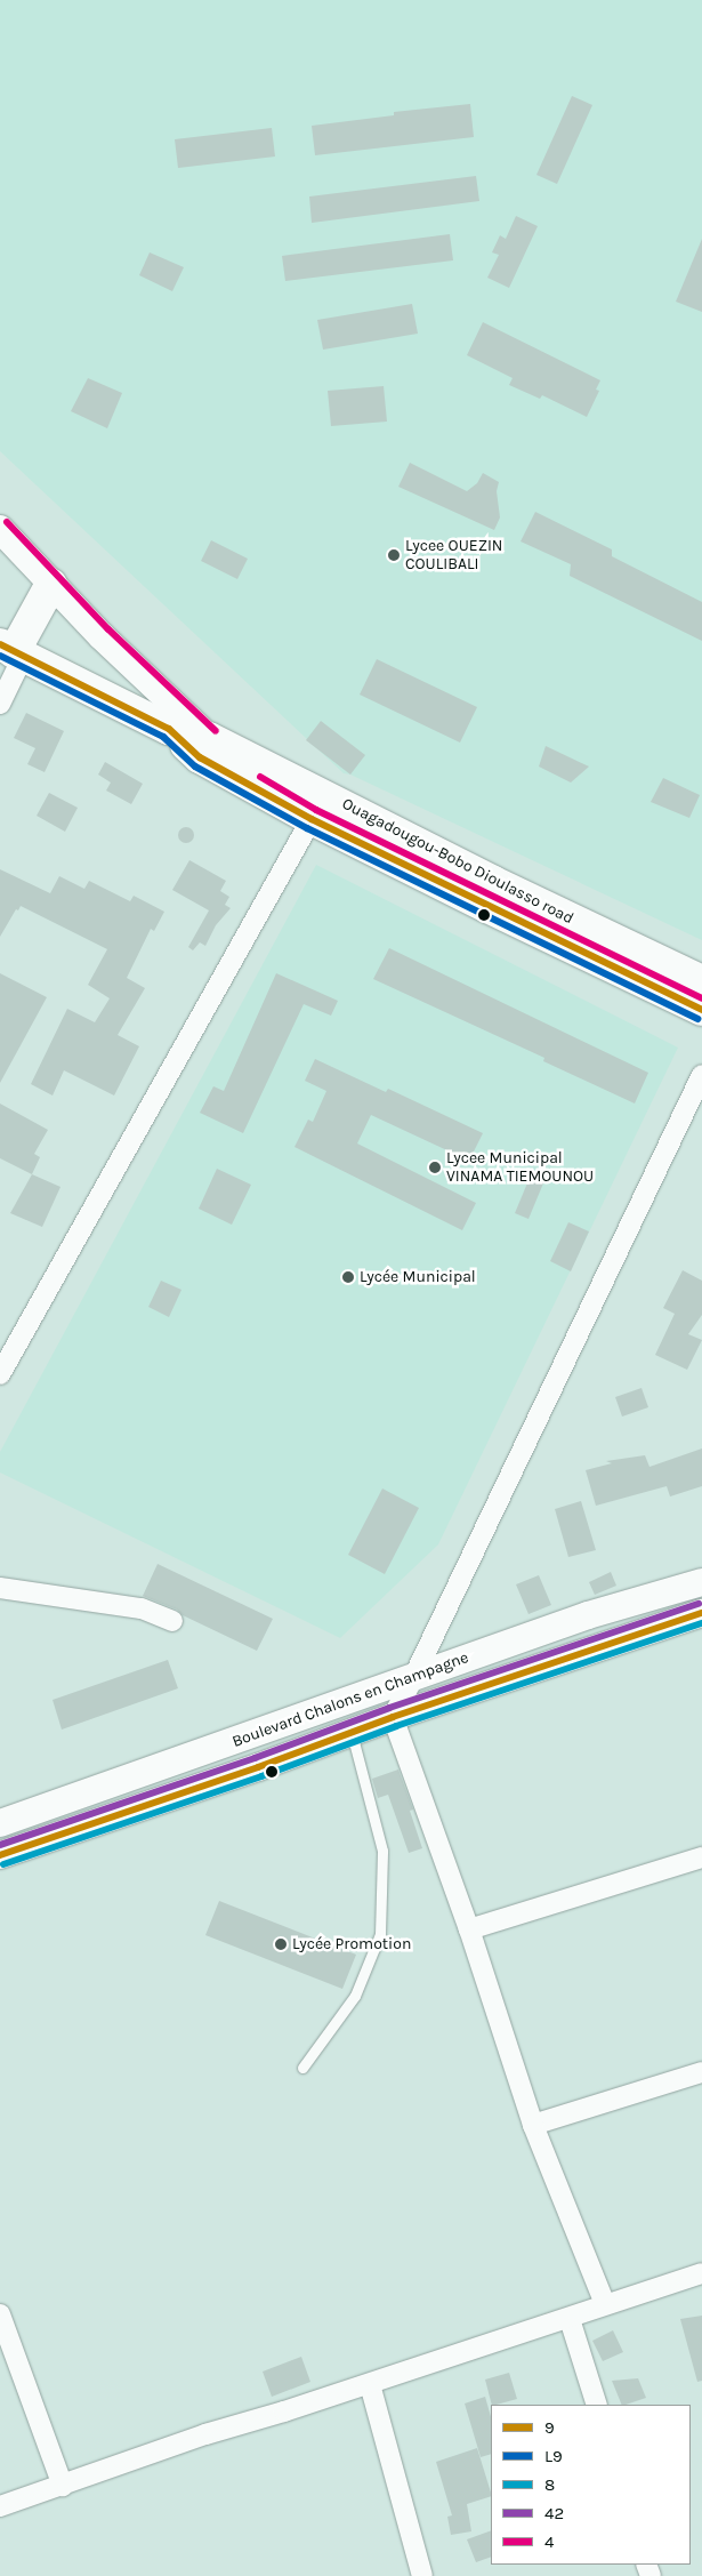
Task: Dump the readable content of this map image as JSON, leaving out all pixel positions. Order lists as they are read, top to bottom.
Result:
{
  "streets": {
    "highway": ["Ouagadougou-Bobo Dioulasso road"],
    "main road": ["Boulevard Chalons en Champagne"]
  },
  "places": [
    "Lycee OUEZIN COULIBALI",
    "Lycee Municipal VINAMA TIEMOUNOU",
    "Lycée Municipal",
    "Lycée Promotion"
  ],
  "lines": [
    "transit line 4",
    "transit line 9",
    "transit line L9",
    "transit line 42",
    "transit line 8"
  ],
  "legend": [
    "9",
    "L9",
    "8",
    "42",
    "4"
  ]
}
